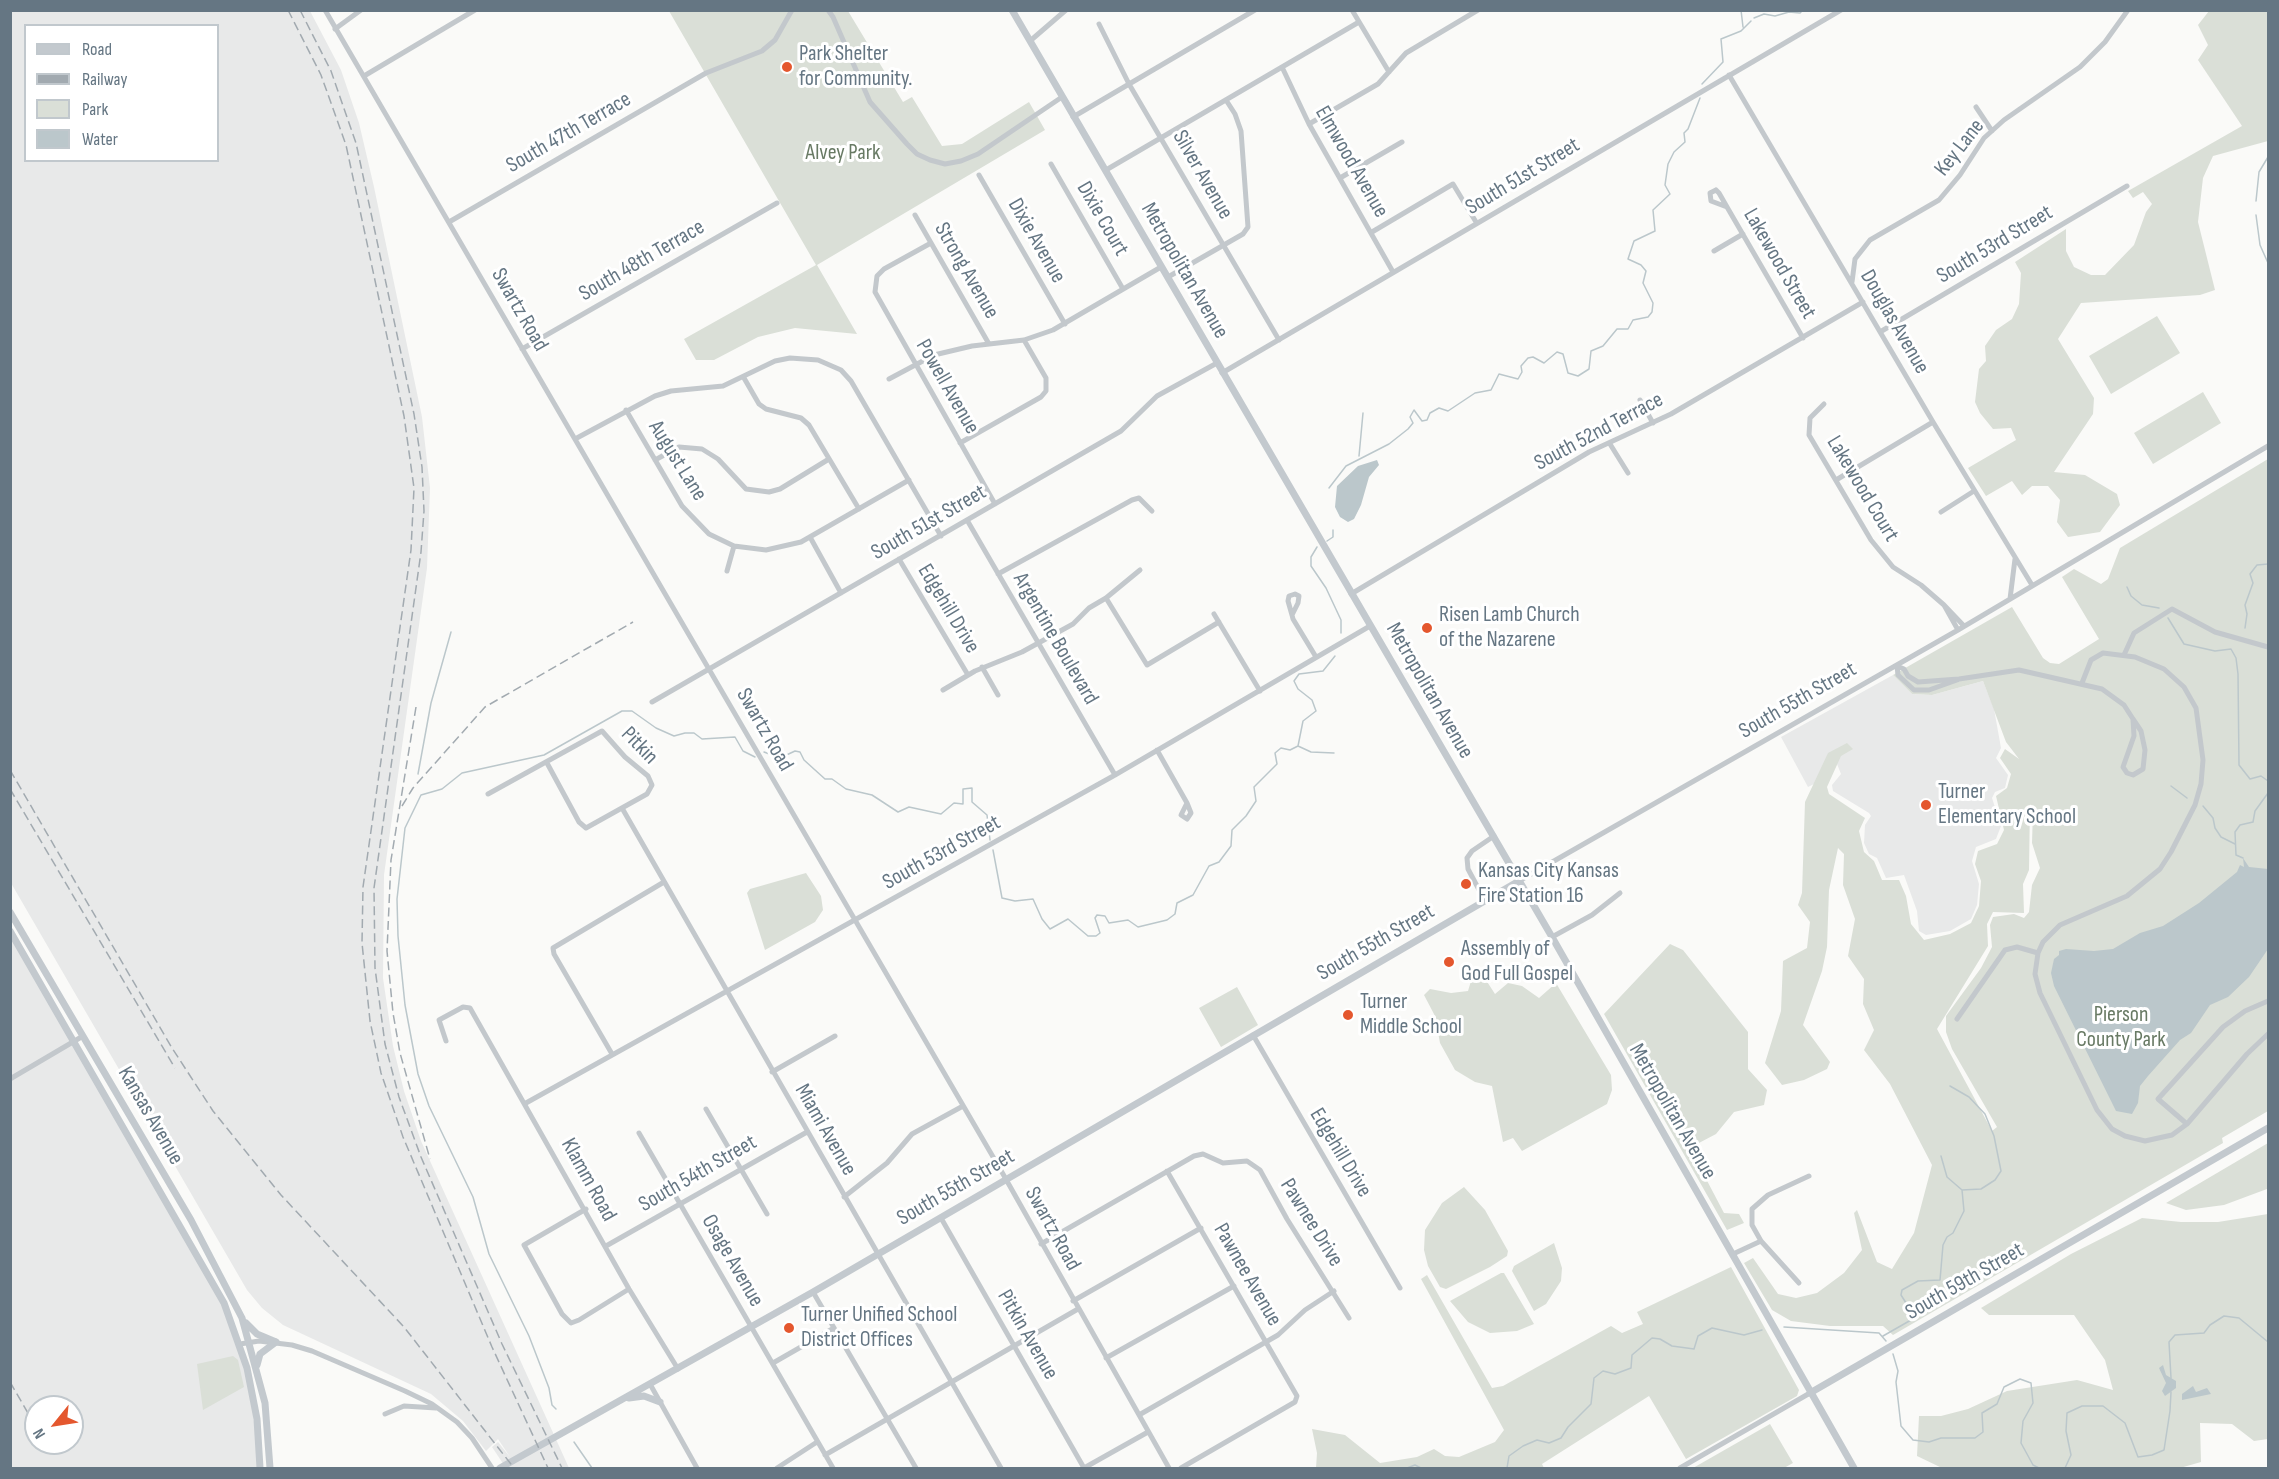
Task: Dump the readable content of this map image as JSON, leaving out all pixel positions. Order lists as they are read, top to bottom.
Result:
{
  "streets": {
    "main road": [
      "Metropolitan Avenue",
      "South 55th Street",
      "Kansas Avenue",
      "South 59th Street"
    ],
    "street": [
      "South 47th Terrace",
      "Key Lane",
      "Elmwood Avenue",
      "Silver Avenue",
      "South 51st Street",
      "Dixie Court",
      "Dixie Avenue",
      "South 53rd Street",
      "South 48th Terrace",
      "Lakewood Street",
      "Strong Avenue",
      "Swartz Road",
      "Douglas Avenue",
      "Powell Avenue",
      "South 52nd Terrace",
      "August Lane",
      "Lakewood Court",
      "Edgehill Drive",
      "Argentine Boulevard",
      "Pitkin",
      "Miami Avenue",
      "South 54th Street",
      "Klamm Road",
      "Pawnee Drive",
      "Osage Avenue",
      "Pawnee Avenue",
      "Pitkin Avenue"
    ]
  },
  "crossings": [
    ["South 47th Terrace", "Swartz Road"],
    ["Key Lane", "Douglas Avenue"],
    ["Elmwood Avenue", "South 51st Street"],
    ["Silver Avenue", "South 51st Street"],
    ["South 51st Street", "Metropolitan Avenue"],
    ["South 51st Street", "Swartz Road"],
    ["South 51st Street", "Douglas Avenue"],
    ["South 51st Street", "Powell Avenue"],
    ["South 51st Street", "Edgehill Drive"],
    ["South 51st Street", "Argentine Boulevard"],
    ["South 53rd Street", "Metropolitan Avenue"],
    ["South 53rd Street", "Swartz Road"],
    ["South 53rd Street", "Douglas Avenue"],
    ["South 53rd Street", "Argentine Boulevard"],
    ["South 53rd Street", "Miami Avenue"],
    ["South 53rd Street", "Klamm Road"],
    ["South 48th Terrace", "Swartz Road"],
    ["Lakewood Street", "South 52nd Terrace"],
    ["Strong Avenue", "Powell Avenue"],
    ["Metropolitan Avenue", "South 52nd Terrace"],
    ["Metropolitan Avenue", "South 55th Street"],
    ["Metropolitan Avenue", "South 59th Street"],
    ["Swartz Road", "South 55th Street"],
    ["Swartz Road", "Pawnee Drive"],
    ["Douglas Avenue", "South 52nd Terrace"],
    ["Douglas Avenue", "South 55th Street"],
    ["Lakewood Court", "South 55th Street"],
    ["Edgehill Drive", "South 55th Street"],
    ["South 55th Street", "Miami Avenue"],
    ["South 55th Street", "Klamm Road"],
    ["South 55th Street", "Osage Avenue"],
    ["South 55th Street", "Pitkin Avenue"],
    ["Pitkin", "Miami Avenue"],
    ["Miami Avenue", "South 54th Street"],
    ["South 54th Street", "Klamm Road"],
    ["South 54th Street", "Osage Avenue"],
    ["Pawnee Drive", "Pawnee Avenue"]
  ],
  "parks": ["Alvey Park", "Pierson County Park"],
  "places": [
    "Park Shelter for Community.",
    "Risen Lamb Church of the Nazarene",
    "Turner Elementary School",
    "Kansas City Kansas Fire Station 16",
    "Assembly of God Full Gospel",
    "Turner Middle School",
    "Turner Unified School District Offices"
  ],
  "legend": [
    "Road",
    "Railway",
    "Park",
    "Water"
  ],
  "north": "bottom left"
}
